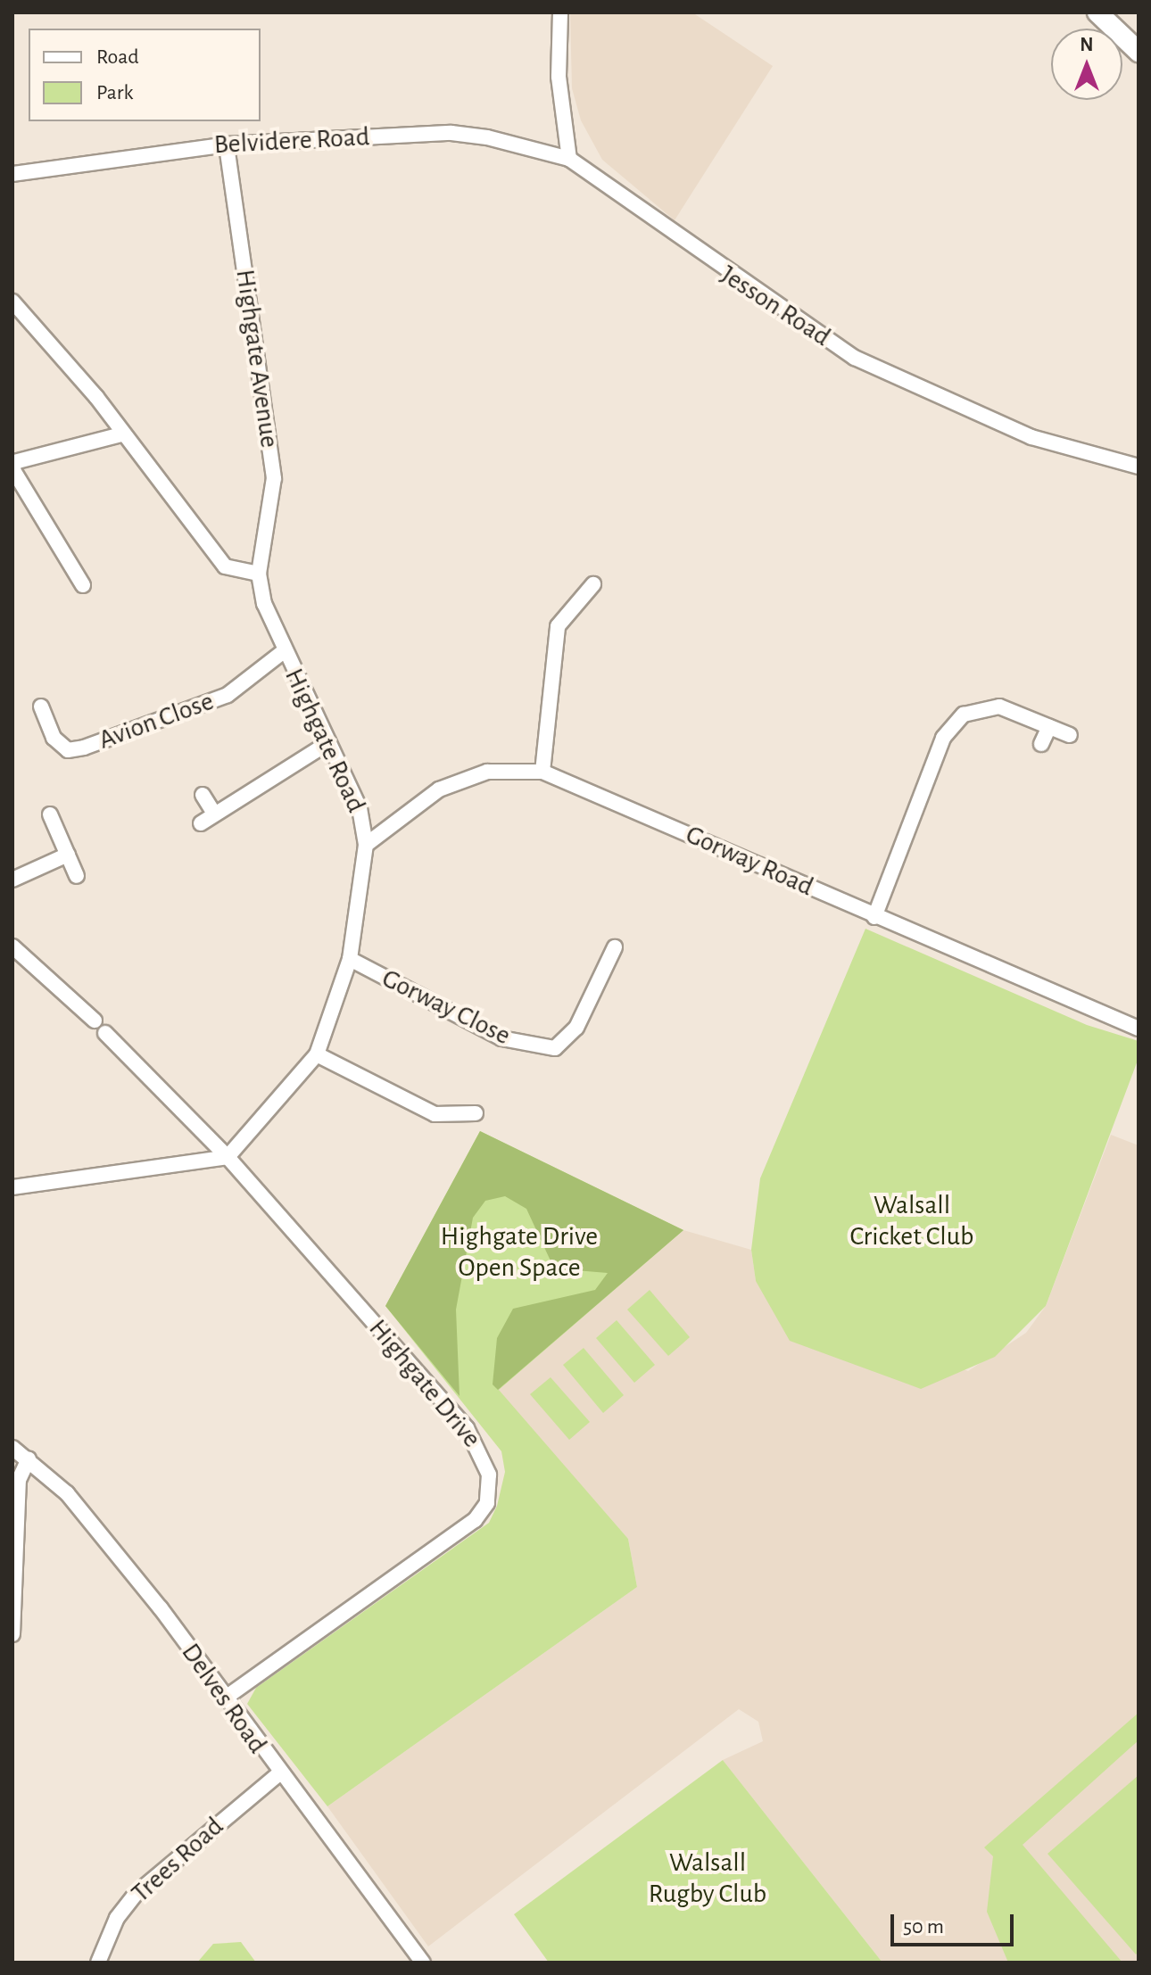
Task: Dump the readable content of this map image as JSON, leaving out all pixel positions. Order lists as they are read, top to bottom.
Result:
{
  "streets": {
    "street": [
      "Belvidere Road",
      "Jesson Road",
      "Highgate Avenue",
      "Avion Close",
      "Highgate Road",
      "Gorway Road",
      "Gorway Close",
      "Highgate Drive",
      "Delves Road",
      "Trees Road"
    ]
  },
  "crossings": [
    ["Belvidere Road", "Jesson Road"],
    ["Belvidere Road", "Highgate Avenue"],
    ["Highgate Avenue", "Highgate Road"],
    ["Avion Close", "Highgate Road"],
    ["Highgate Road", "Gorway Road"],
    ["Highgate Road", "Gorway Close"],
    ["Highgate Road", "Highgate Drive"],
    ["Highgate Drive", "Delves Road"],
    ["Delves Road", "Trees Road"]
  ],
  "parks": ["Walsall Cricket Club", "Highgate Drive Open Space", "Walsall Rugby Club"],
  "legend": ["Road", "Park"],
  "scale_bar": "50 m",
  "north": "top"
}
